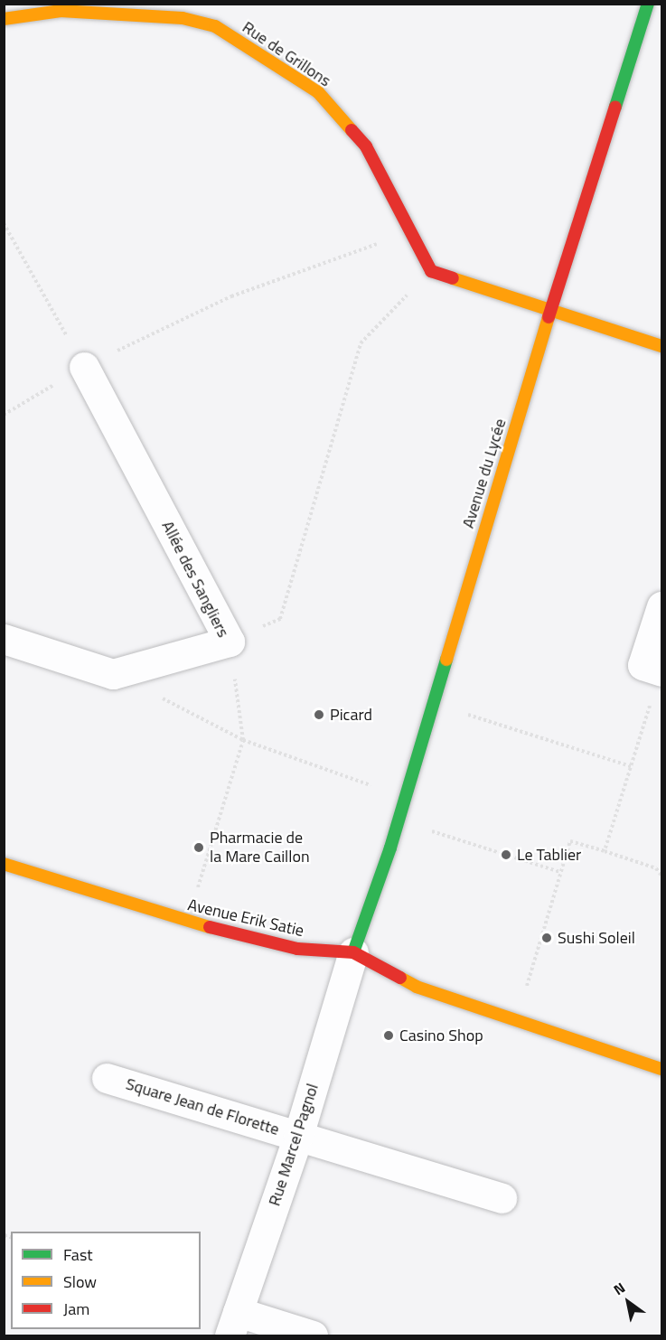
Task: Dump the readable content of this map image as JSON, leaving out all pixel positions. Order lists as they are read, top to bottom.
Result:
{
  "streets": {
    "street": [
      "Rue de Grillons",
      "Avenue du Lycée",
      "Allée des Sangliers",
      "Avenue Erik Satie",
      "Square Jean de Florette",
      "Rue Marcel Pagnol"
    ]
  },
  "crossings": [
    ["Avenue du Lycée", "Avenue Erik Satie"],
    ["Avenue du Lycée", "Rue Marcel Pagnol"],
    ["Avenue Erik Satie", "Rue Marcel Pagnol"],
    ["Square Jean de Florette", "Rue Marcel Pagnol"]
  ],
  "places": [
    "Picard",
    "Pharmacie de la Mare Caillon",
    "Le Tablier",
    "Sushi Soleil",
    "Casino Shop"
  ],
  "legend": ["Fast", "Slow", "Jam"],
  "north": "top left"
}
